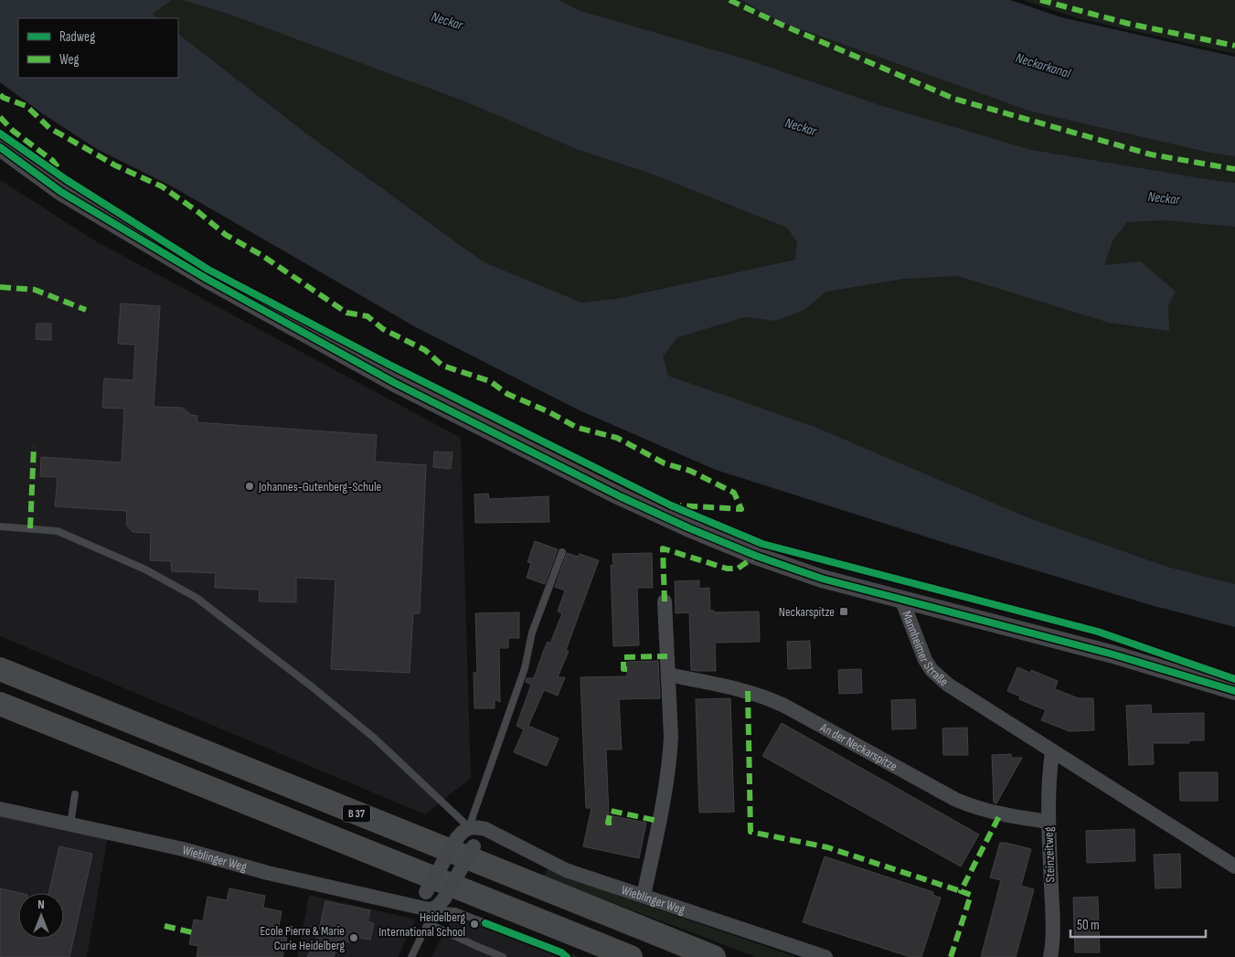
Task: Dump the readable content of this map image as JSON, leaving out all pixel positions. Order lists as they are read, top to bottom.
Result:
{
  "streets": {
    "highway": ["B 37"],
    "street": [
      "Mannheimer Straße",
      "An der Neckarspitze",
      "Steinzeitweg",
      "Wieblinger Weg"
    ]
  },
  "crossings": [
    ["Mannheimer Straße", "Steinzeitweg"],
    ["An der Neckarspitze", "Steinzeitweg"]
  ],
  "water": ["Neckar", "Neckarkanal"],
  "places": {
    "other": ["Johannes-Gutenberg-Schule", "Heidelberg International School", "Ecole Pierre & Marie Curie Heidelberg"],
    "transit": ["Neckarspitze"]
  },
  "legend": ["Radweg", "Weg"],
  "scale_bar": "50 m",
  "north": "top"
}
